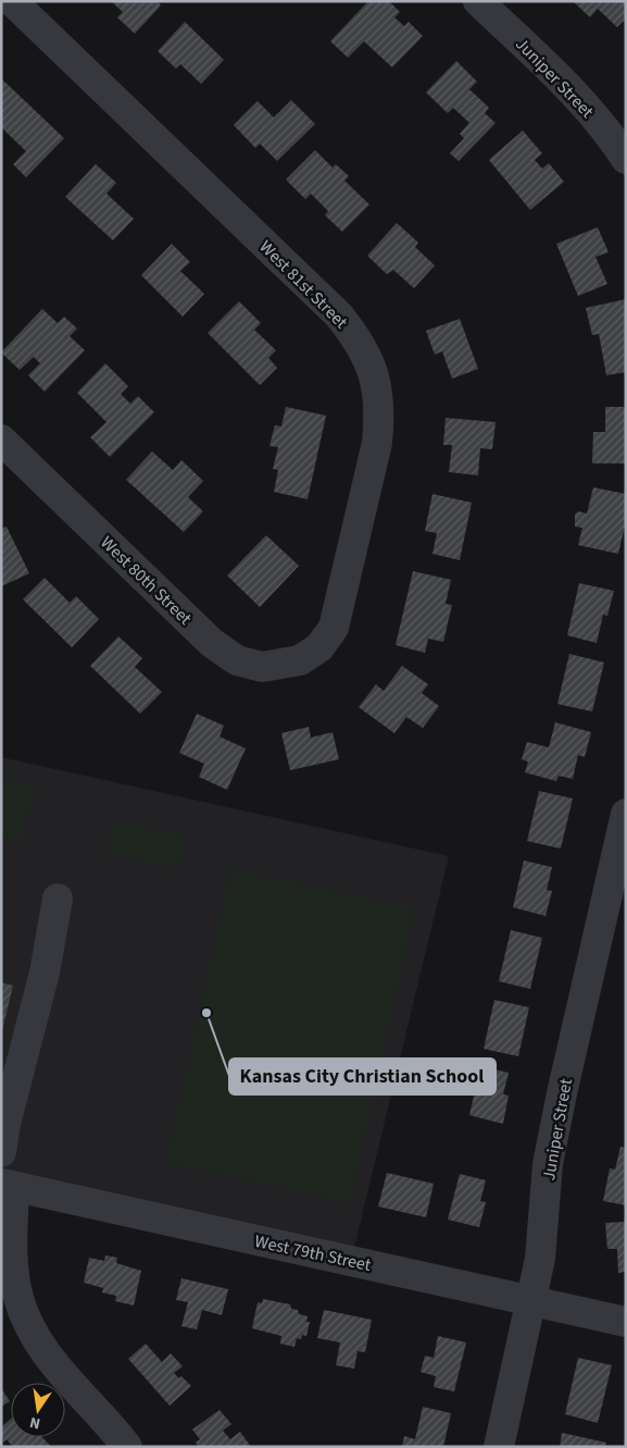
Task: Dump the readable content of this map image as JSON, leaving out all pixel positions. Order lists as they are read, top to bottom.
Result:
{
  "streets": {
    "street": [
      "Juniper Street",
      "West 81st Street",
      "West 80th Street",
      "West 79th Street"
    ]
  },
  "crossings": [
    ["Juniper Street", "West 79th Street"],
    ["West 81st Street", "West 80th Street"]
  ],
  "places": ["Kansas City Christian School"],
  "north": "bottom"
}
